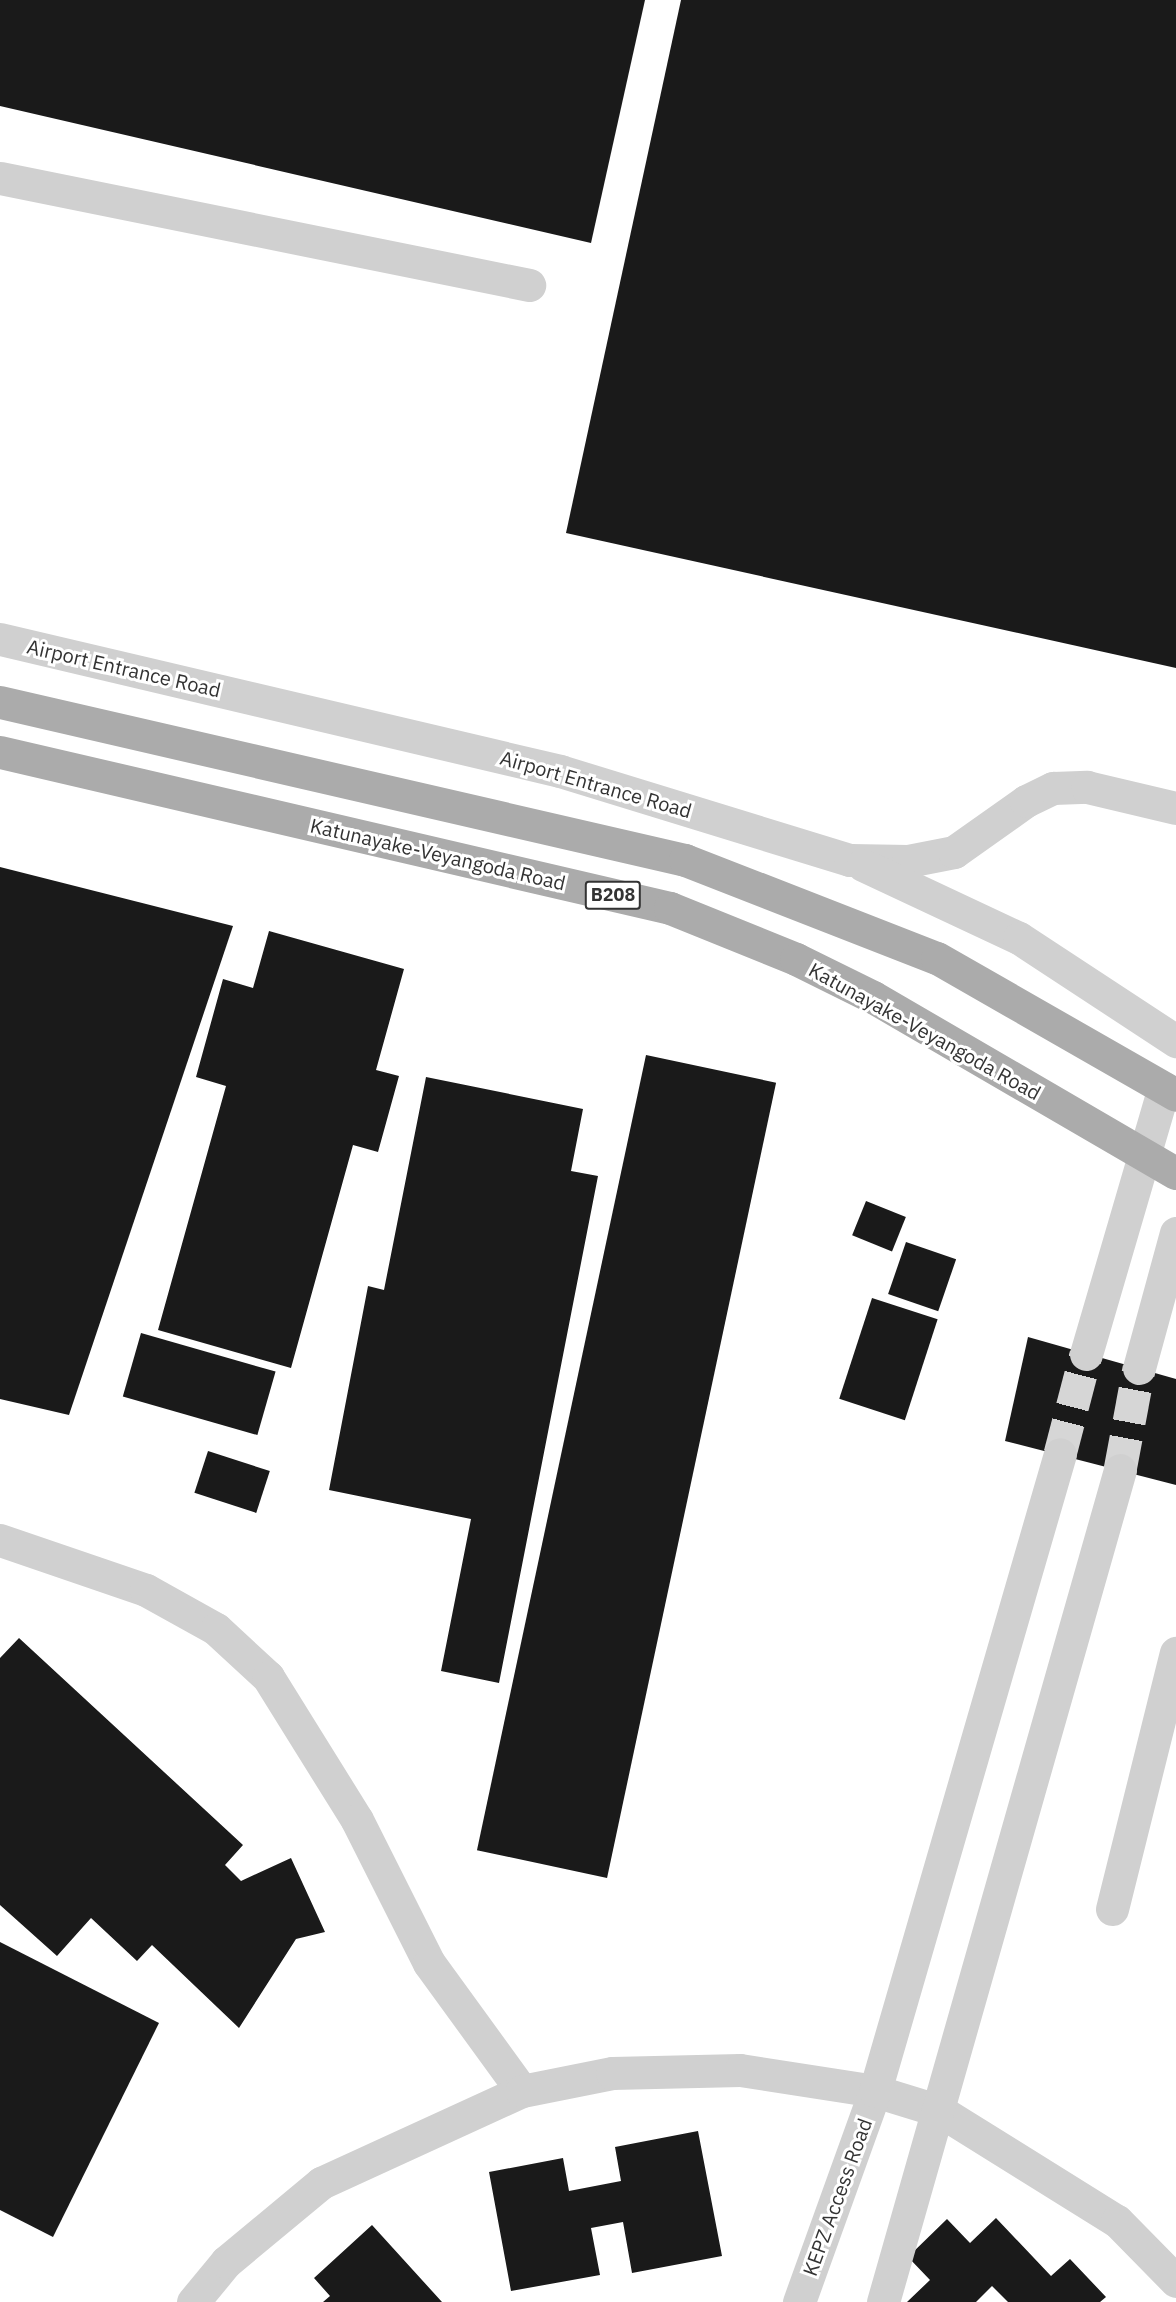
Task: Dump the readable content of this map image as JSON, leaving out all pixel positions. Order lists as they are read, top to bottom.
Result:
{
  "streets": {
    "main road": ["Katunayake-Veyangoda Road", "B208"],
    "lane": ["Airport Entrance Road", "KEPZ Access Road"]
  }
}
